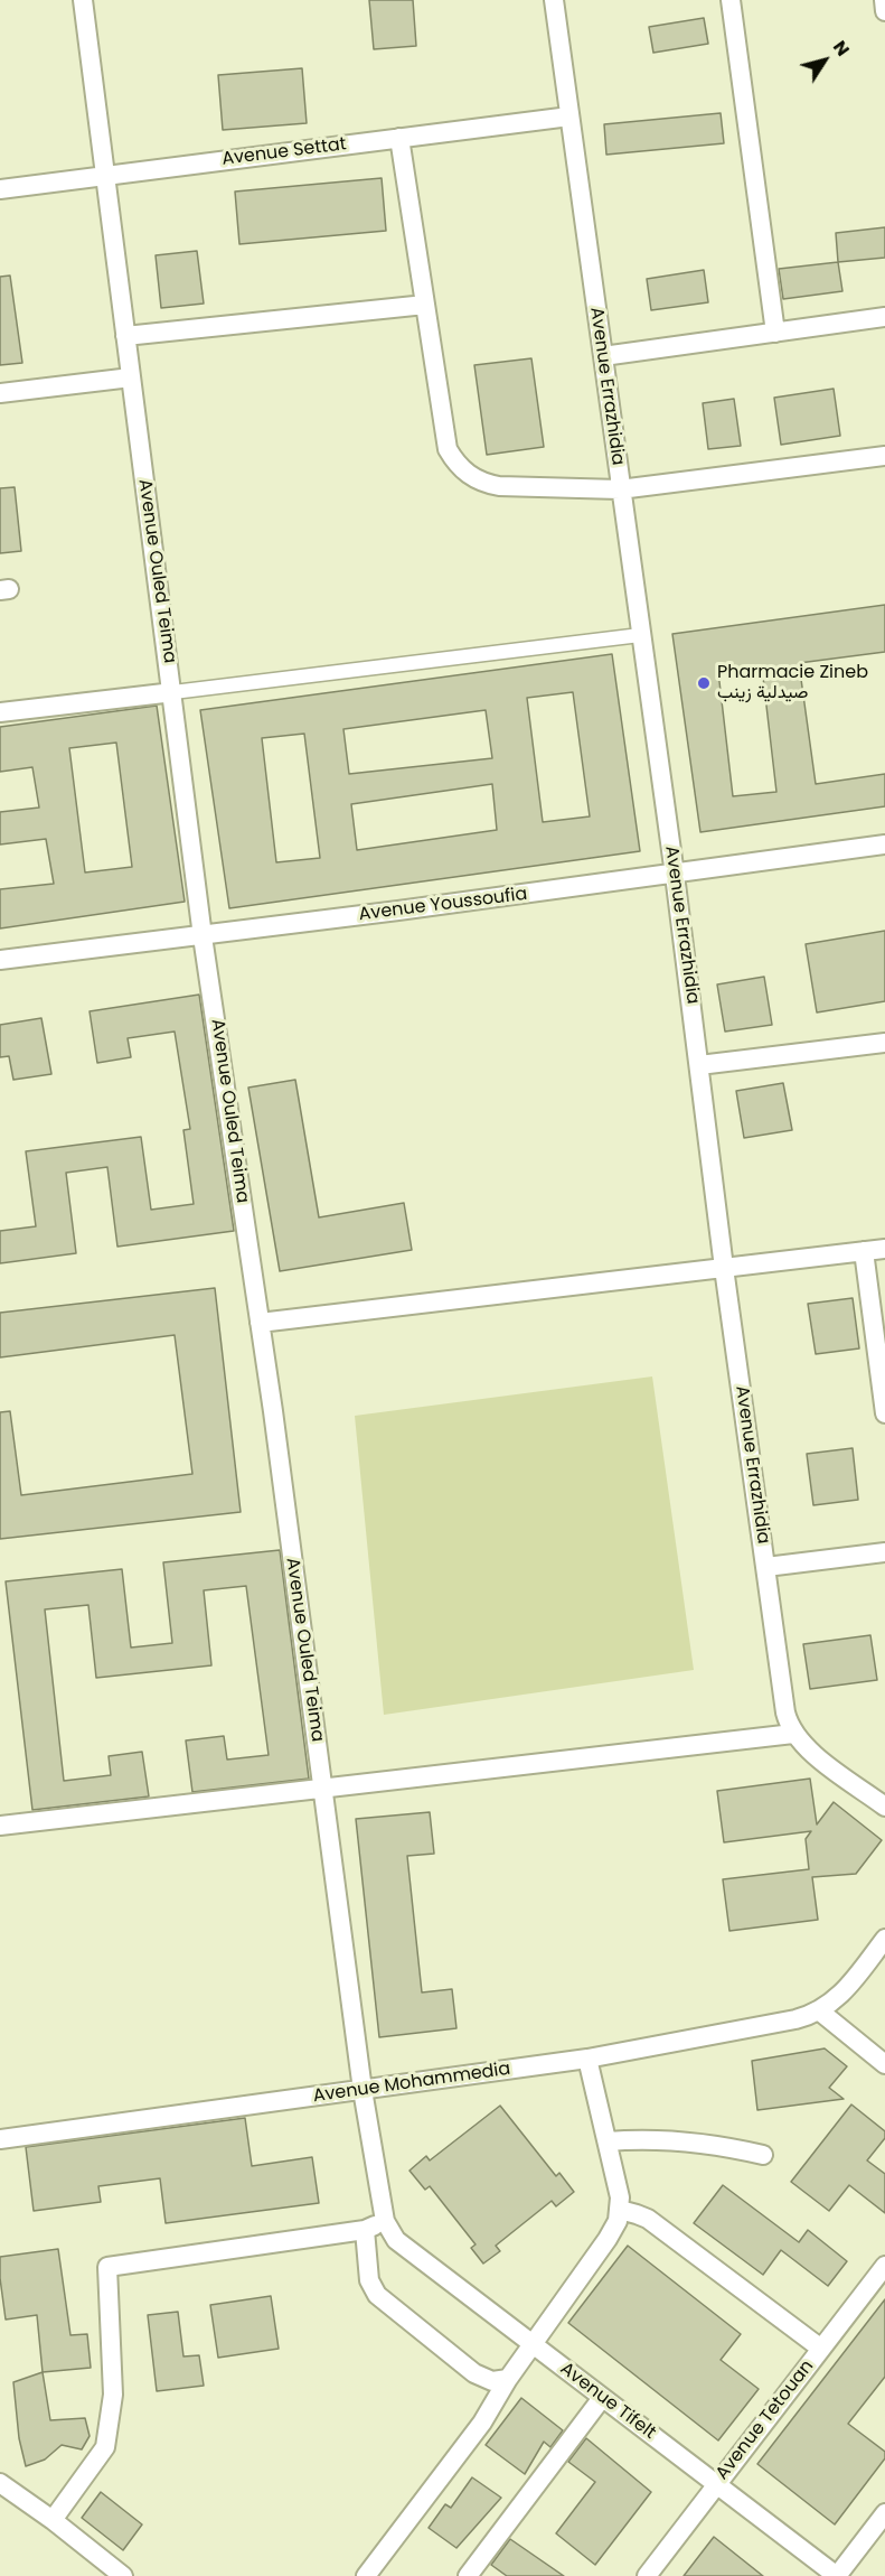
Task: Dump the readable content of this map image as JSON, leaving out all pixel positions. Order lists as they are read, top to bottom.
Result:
{
  "streets": {
    "street": [
      "Avenue Settat",
      "Avenue Errazhidia",
      "Avenue Ouled Teima",
      "Avenue Youssoufia",
      "Avenue Mohammedia",
      "Avenue Tifelt",
      "Avenue Tetouan"
    ]
  },
  "crossings": [
    ["Avenue Settat", "Avenue Errazhidia"],
    ["Avenue Settat", "Avenue Ouled Teima"],
    ["Avenue Errazhidia", "Avenue Youssoufia"],
    ["Avenue Ouled Teima", "Avenue Youssoufia"],
    ["Avenue Ouled Teima", "Avenue Mohammedia"],
    ["Avenue Ouled Teima", "Avenue Tifelt"],
    ["Avenue Tifelt", "Avenue Tetouan"]
  ],
  "places": ["Pharmacie Zineb صيدلية زينب"],
  "north": "top right"
}
